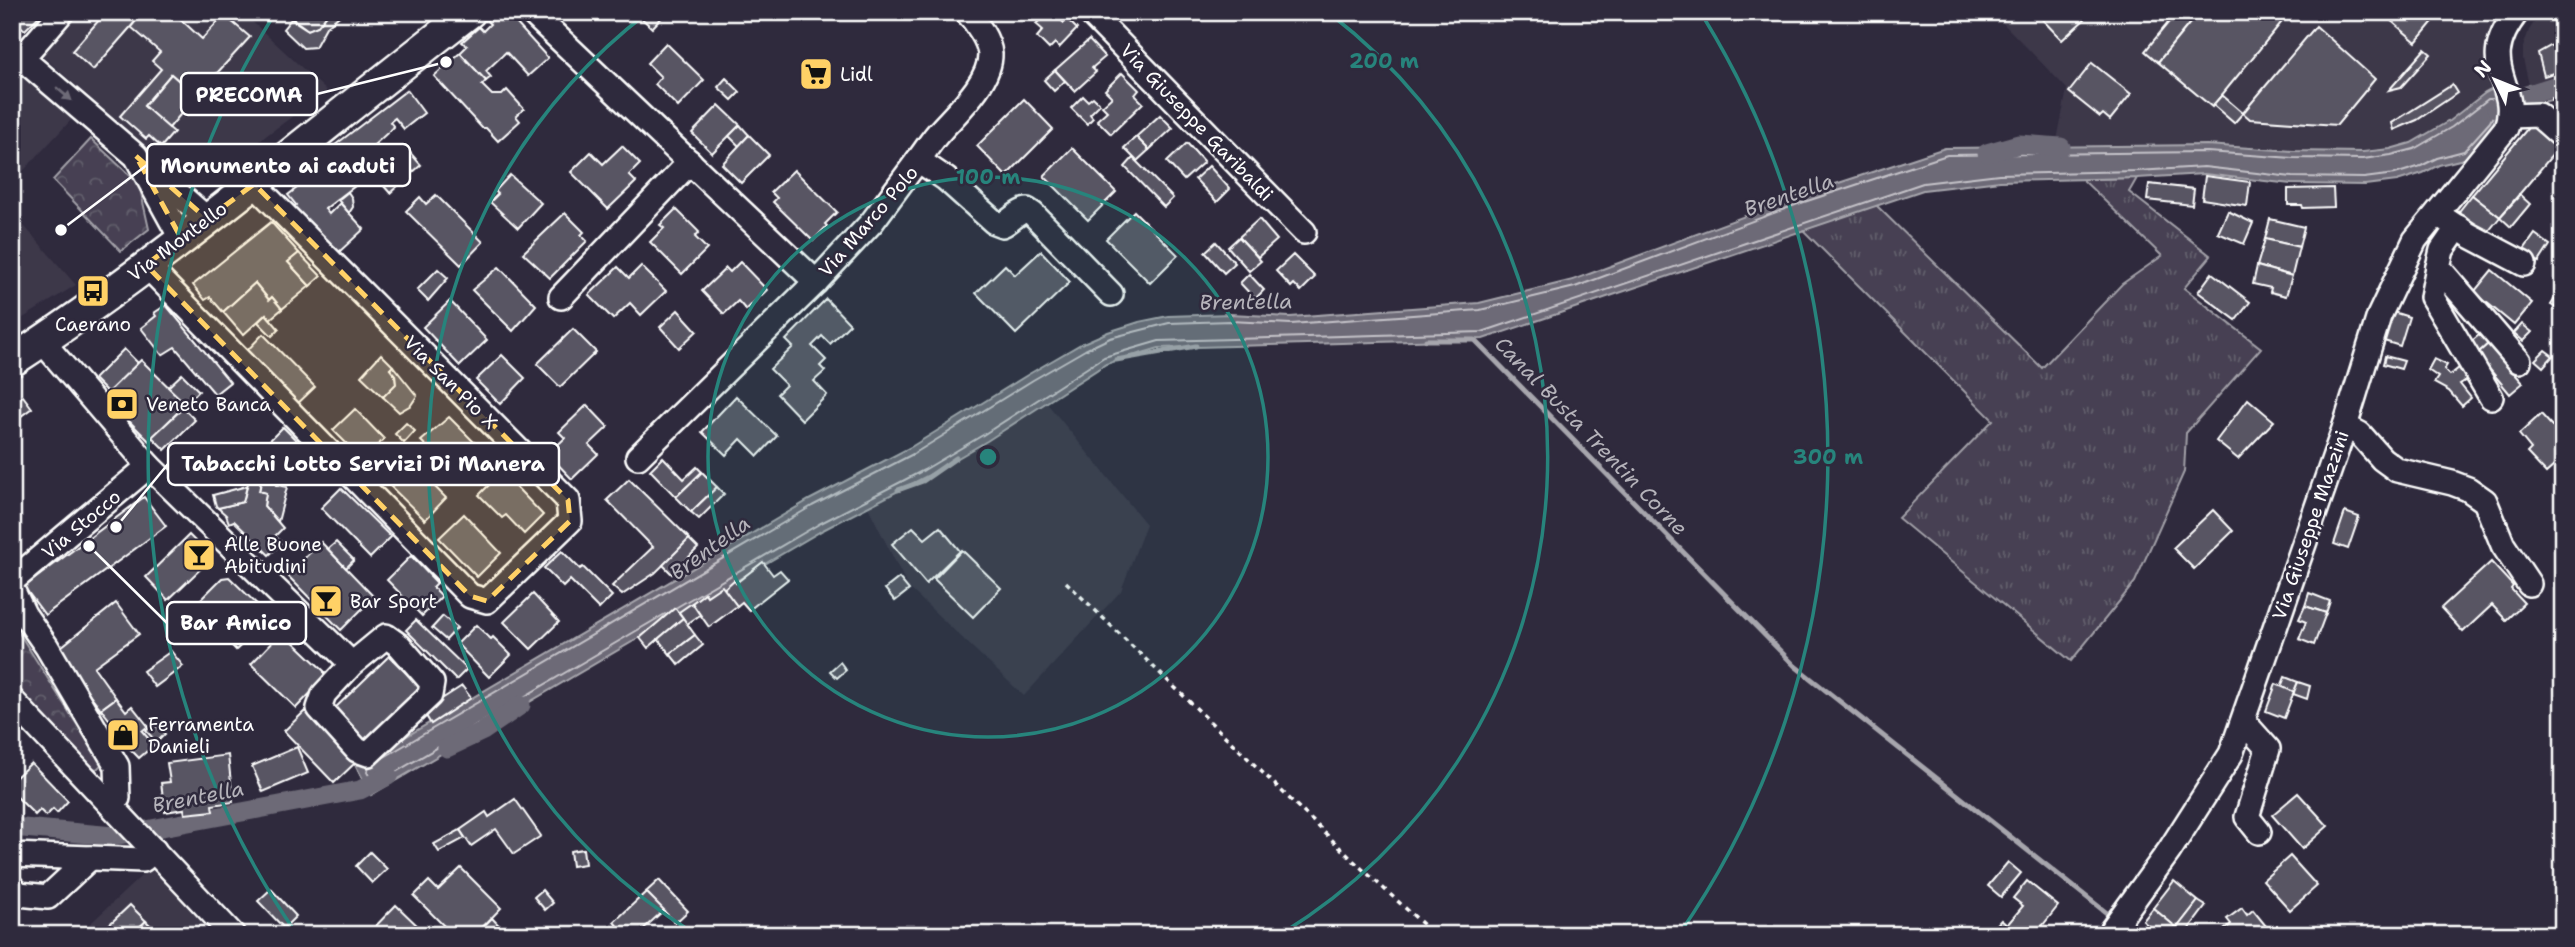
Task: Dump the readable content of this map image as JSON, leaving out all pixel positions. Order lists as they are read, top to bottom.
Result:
{
  "streets": {
    "main road": ["Via Montello"],
    "street": [
      "Via Giuseppe Garibaldi",
      "Via Marco Polo",
      "Via San Pio X",
      "Via Stocco",
      "Via Giuseppe Mazzini"
    ]
  },
  "crossings": [
    ["Via Montello", "Via San Pio X"]
  ],
  "water": ["Brentella", "Canal Busta Trentin Corne"],
  "places": {
    "other": [
      "PRECOMA",
      "Monumento ai caduti",
      "Tabacchi Lotto Servizi Di Manera",
      "Bar Amico"
    ],
    "supermarket": ["Lidl"],
    "bus stop": ["Caerano"],
    "bank": ["Veneto Banca"],
    "bar": ["Alle Buone Abitudini", "Bar Sport"],
    "shop": ["Ferramenta Danieli"]
  },
  "north": "top left",
  "rings": ["200 m", "100 m", "300 m"]
}
